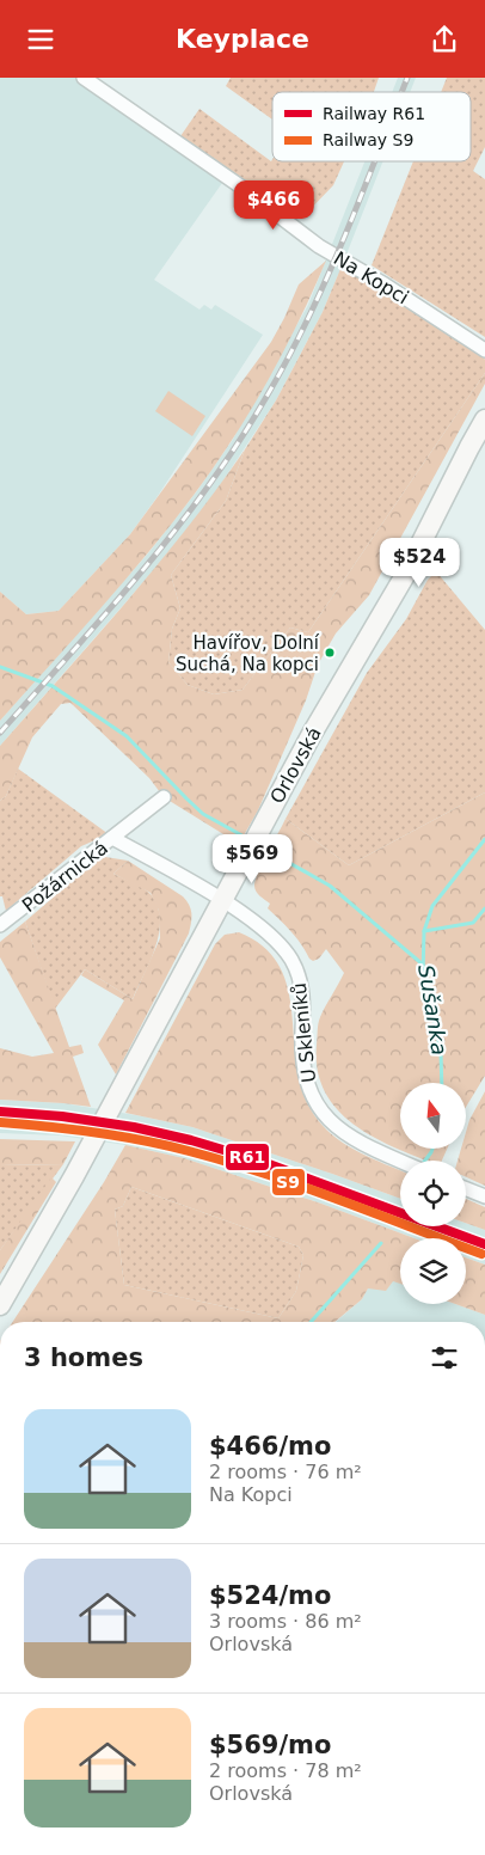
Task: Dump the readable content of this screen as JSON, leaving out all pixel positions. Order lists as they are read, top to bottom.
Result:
{
  "streets": {
    "main road": ["Orlovská"],
    "street": ["Na Kopci", "Požárnická", "U Skleníků"]
  },
  "crossings": [
    ["Orlovská", "Požárnická"],
    ["Orlovská", "U Skleníků"],
    ["Požárnická", "U Skleníků"]
  ],
  "water": ["Sušanka"],
  "places": ["Havířov, Dolní Suchá, Na kopci"],
  "lines": ["rail line R61", "rail line S9"],
  "legend": ["Railway R61", "Railway S9"],
  "north": "top",
  "page": {
    "header": "Keyplace",
    "price": ["$466", "$524", "$569"],
    "heading": "3 homes",
    "list": [
      {
        "name": "$466/mo",
        "note": "2 rooms · 76 m² · Na Kopci"
      },
      {
        "name": "$524/mo",
        "note": "3 rooms · 86 m² · Orlovská"
      },
      {
        "name": "$569/mo",
        "note": "2 rooms · 78 m² · Orlovská"
      }
    ]
  }
}
